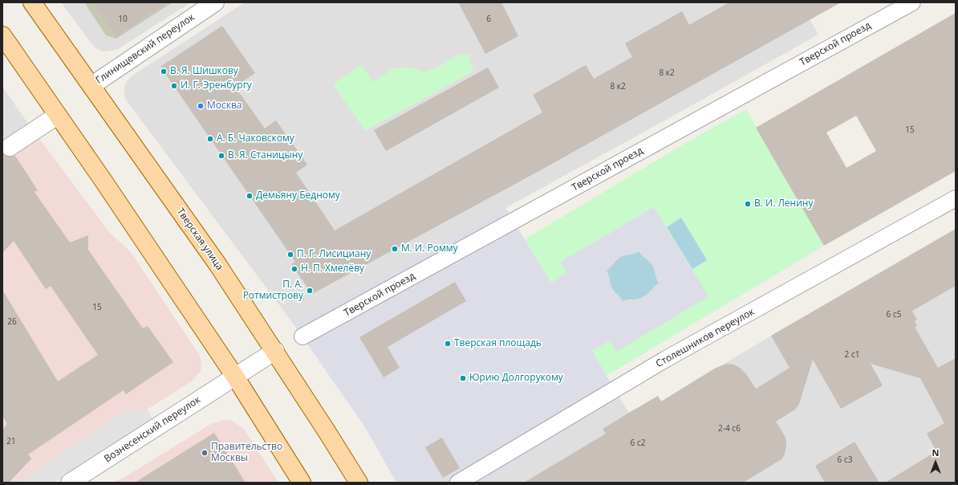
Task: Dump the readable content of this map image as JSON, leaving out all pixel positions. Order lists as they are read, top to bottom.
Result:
{
  "streets": {
    "main road": ["Тверская улица"],
    "street": [
      "Тверской проезд",
      "Глинищевский переулок",
      "Столешников переулок",
      "Вознесенский переулок"
    ]
  },
  "crossings": [
    ["Глинищевский переулок", "Тверская улица"],
    ["Тверская улица", "Вознесенский переулок"]
  ],
  "places": [
    "В. Я. Шишкову",
    "И. Г. Эренбургу",
    "Москва",
    "А. Б. Чаковскому",
    "В. Я. Станицыну",
    "Демьяну Бедному",
    "В. И. Ленину",
    "М. И. Ромму",
    "П. Г. Лисициану",
    "Н. П. Хмелёву",
    "П. А. Ротмистрову",
    "Тверская площадь",
    "Юрию Долгорукому",
    "Правительство Москвы"
  ],
  "house_numbers": [
    "10",
    "6",
    "8 к2",
    "8 к2",
    "15",
    "15",
    "6 с5",
    "26",
    "2 с1",
    "2-4 с6",
    "21",
    "6 с2",
    "6 с3"
  ],
  "north": "top"
}
